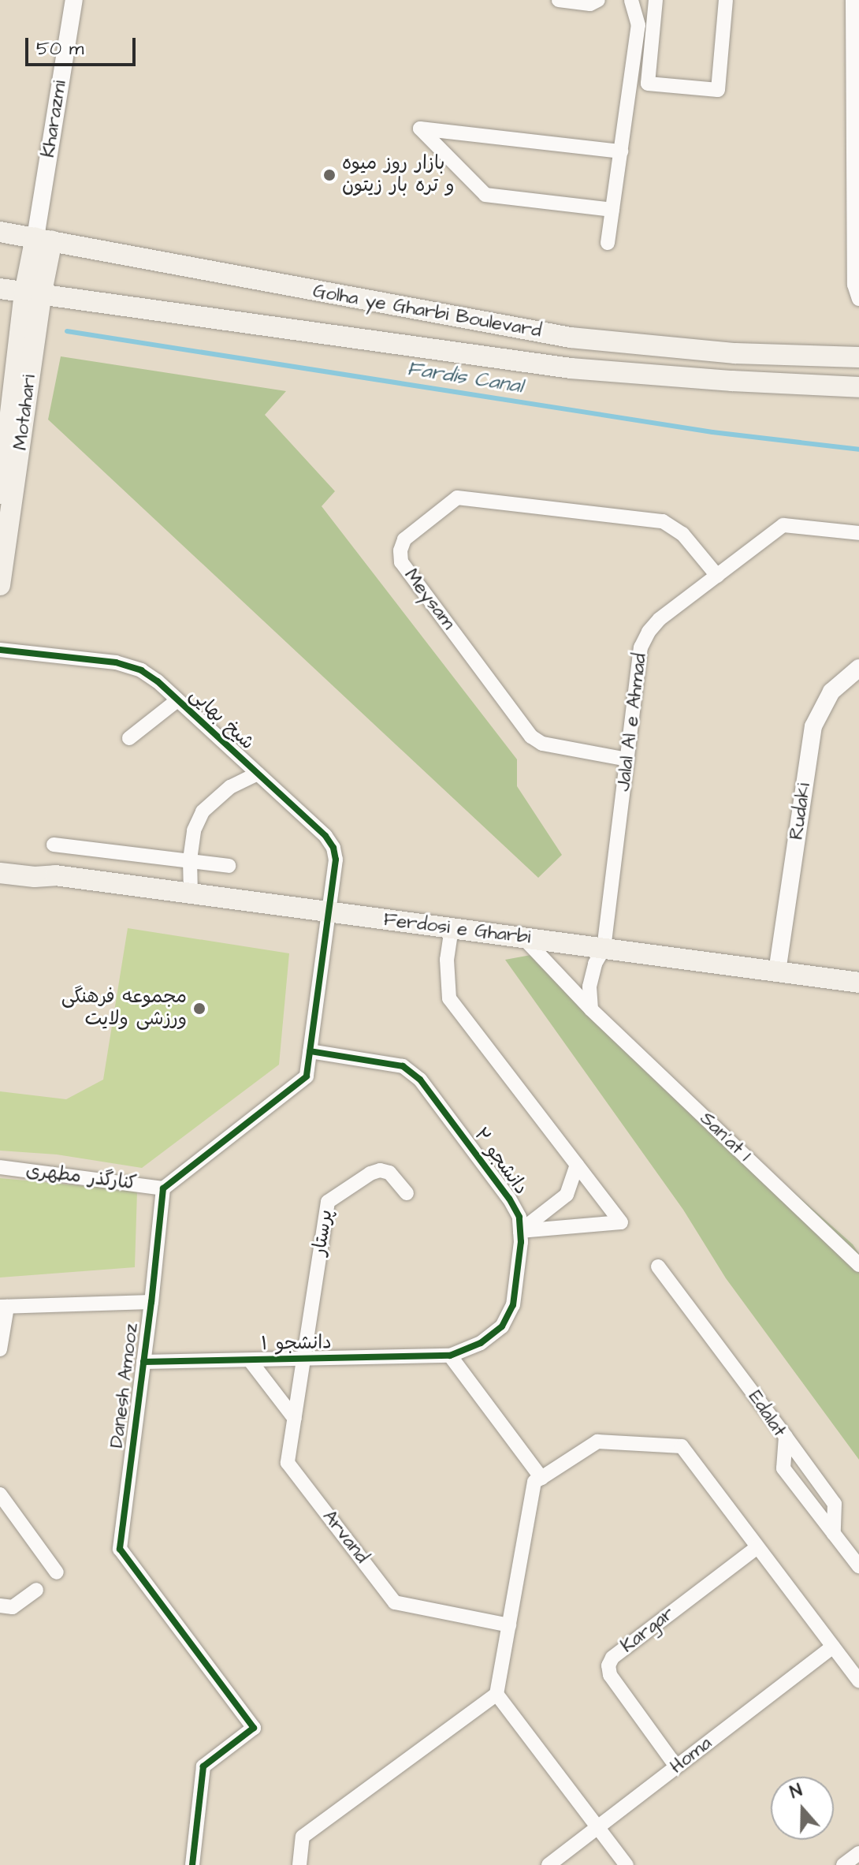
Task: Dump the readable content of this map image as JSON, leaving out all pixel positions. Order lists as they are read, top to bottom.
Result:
{
  "streets": {
    "main road": ["Golha ye Gharbi Boulevard", "Motahari", "Ferdosi e Gharbi"],
    "street": [
      "Kharazmi",
      "Meysam",
      "شیخ بهایی",
      "Jalal Al e Ahmad",
      "Rudaki",
      "San'at 1",
      "دانشجو ۲",
      "کنارگذر مطهری",
      "پرستار",
      "دانشجو ۱",
      "Danesh Amooz",
      "Edalat",
      "Arvand",
      "Kargar",
      "Homa"
    ]
  },
  "crossings": [
    ["Kharazmi", "Golha ye Gharbi Boulevard"],
    ["Kharazmi", "Motahari"],
    ["Golha ye Gharbi Boulevard", "Motahari"],
    ["Meysam", "Jalal Al e Ahmad"],
    ["شیخ بهایی", "Ferdosi e Gharbi"],
    ["Jalal Al e Ahmad", "Ferdosi e Gharbi"],
    ["Rudaki", "Ferdosi e Gharbi"],
    ["Ferdosi e Gharbi", "San'at 1"],
    ["دانشجو ۲", "دانشجو ۱"],
    ["کنارگذر مطهری", "Danesh Amooz"],
    ["پرستار", "دانشجو ۱"],
    ["پرستار", "Arvand"],
    ["دانشجو ۱", "Danesh Amooz"],
    ["دانشجو ۱", "Arvand"],
    ["Kargar", "Homa"]
  ],
  "water": ["Fardis Canal"],
  "places": ["بازار روز میوه و تره بار زیتون", "مجموعه فرهنگی ورزشی ولایت"],
  "scale_bar": "50 m",
  "north": "top"
}
